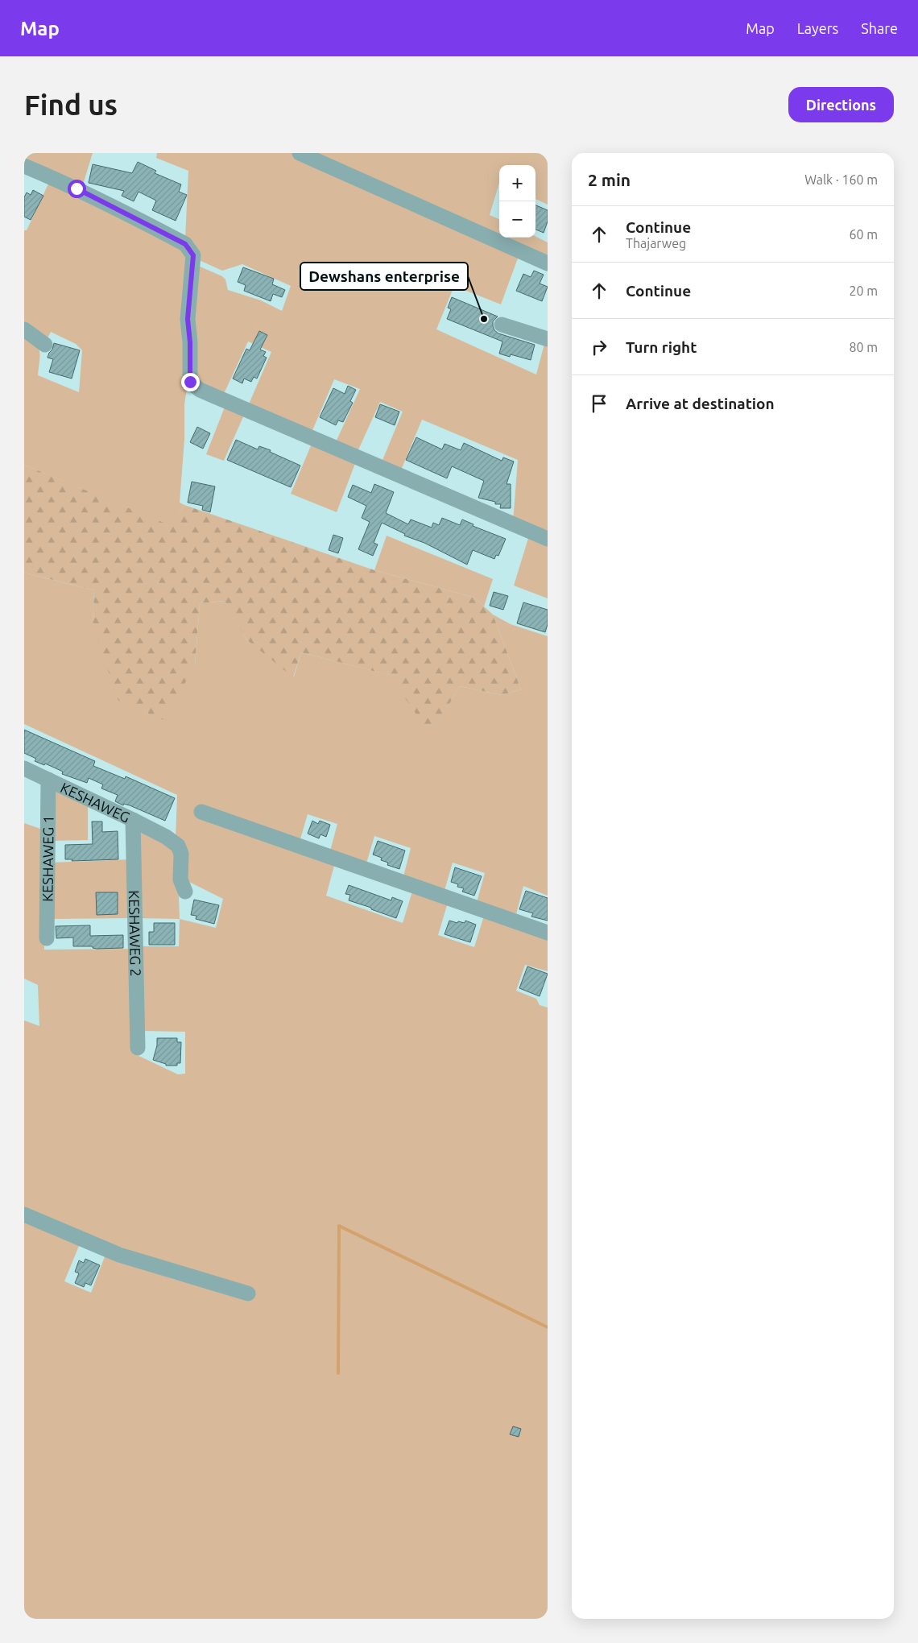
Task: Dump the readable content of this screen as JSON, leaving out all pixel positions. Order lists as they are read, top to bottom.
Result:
{
  "streets": {
    "street": ["KESHAWEG", "KESHAWEG 1", "KESHAWEG 2"]
  },
  "crossings": [
    ["KESHAWEG", "KESHAWEG 1"],
    ["KESHAWEG", "KESHAWEG 2"]
  ],
  "places": ["Dewshans enterprise"],
  "page": {
    "header": "Map",
    "nav": ["Map", "Layers", "Share"],
    "buttons": "Directions",
    "title": "Find us",
    "heading": ["2 min", "Walk · 160 m"],
    "map_buttons": ["+", "−"],
    "list": [
      ["Continue", "Thajarweg", "60 m"],
      ["Continue", "20 m"],
      ["Turn right", "80 m"],
      "Arrive at destination"
    ]
  }
}
